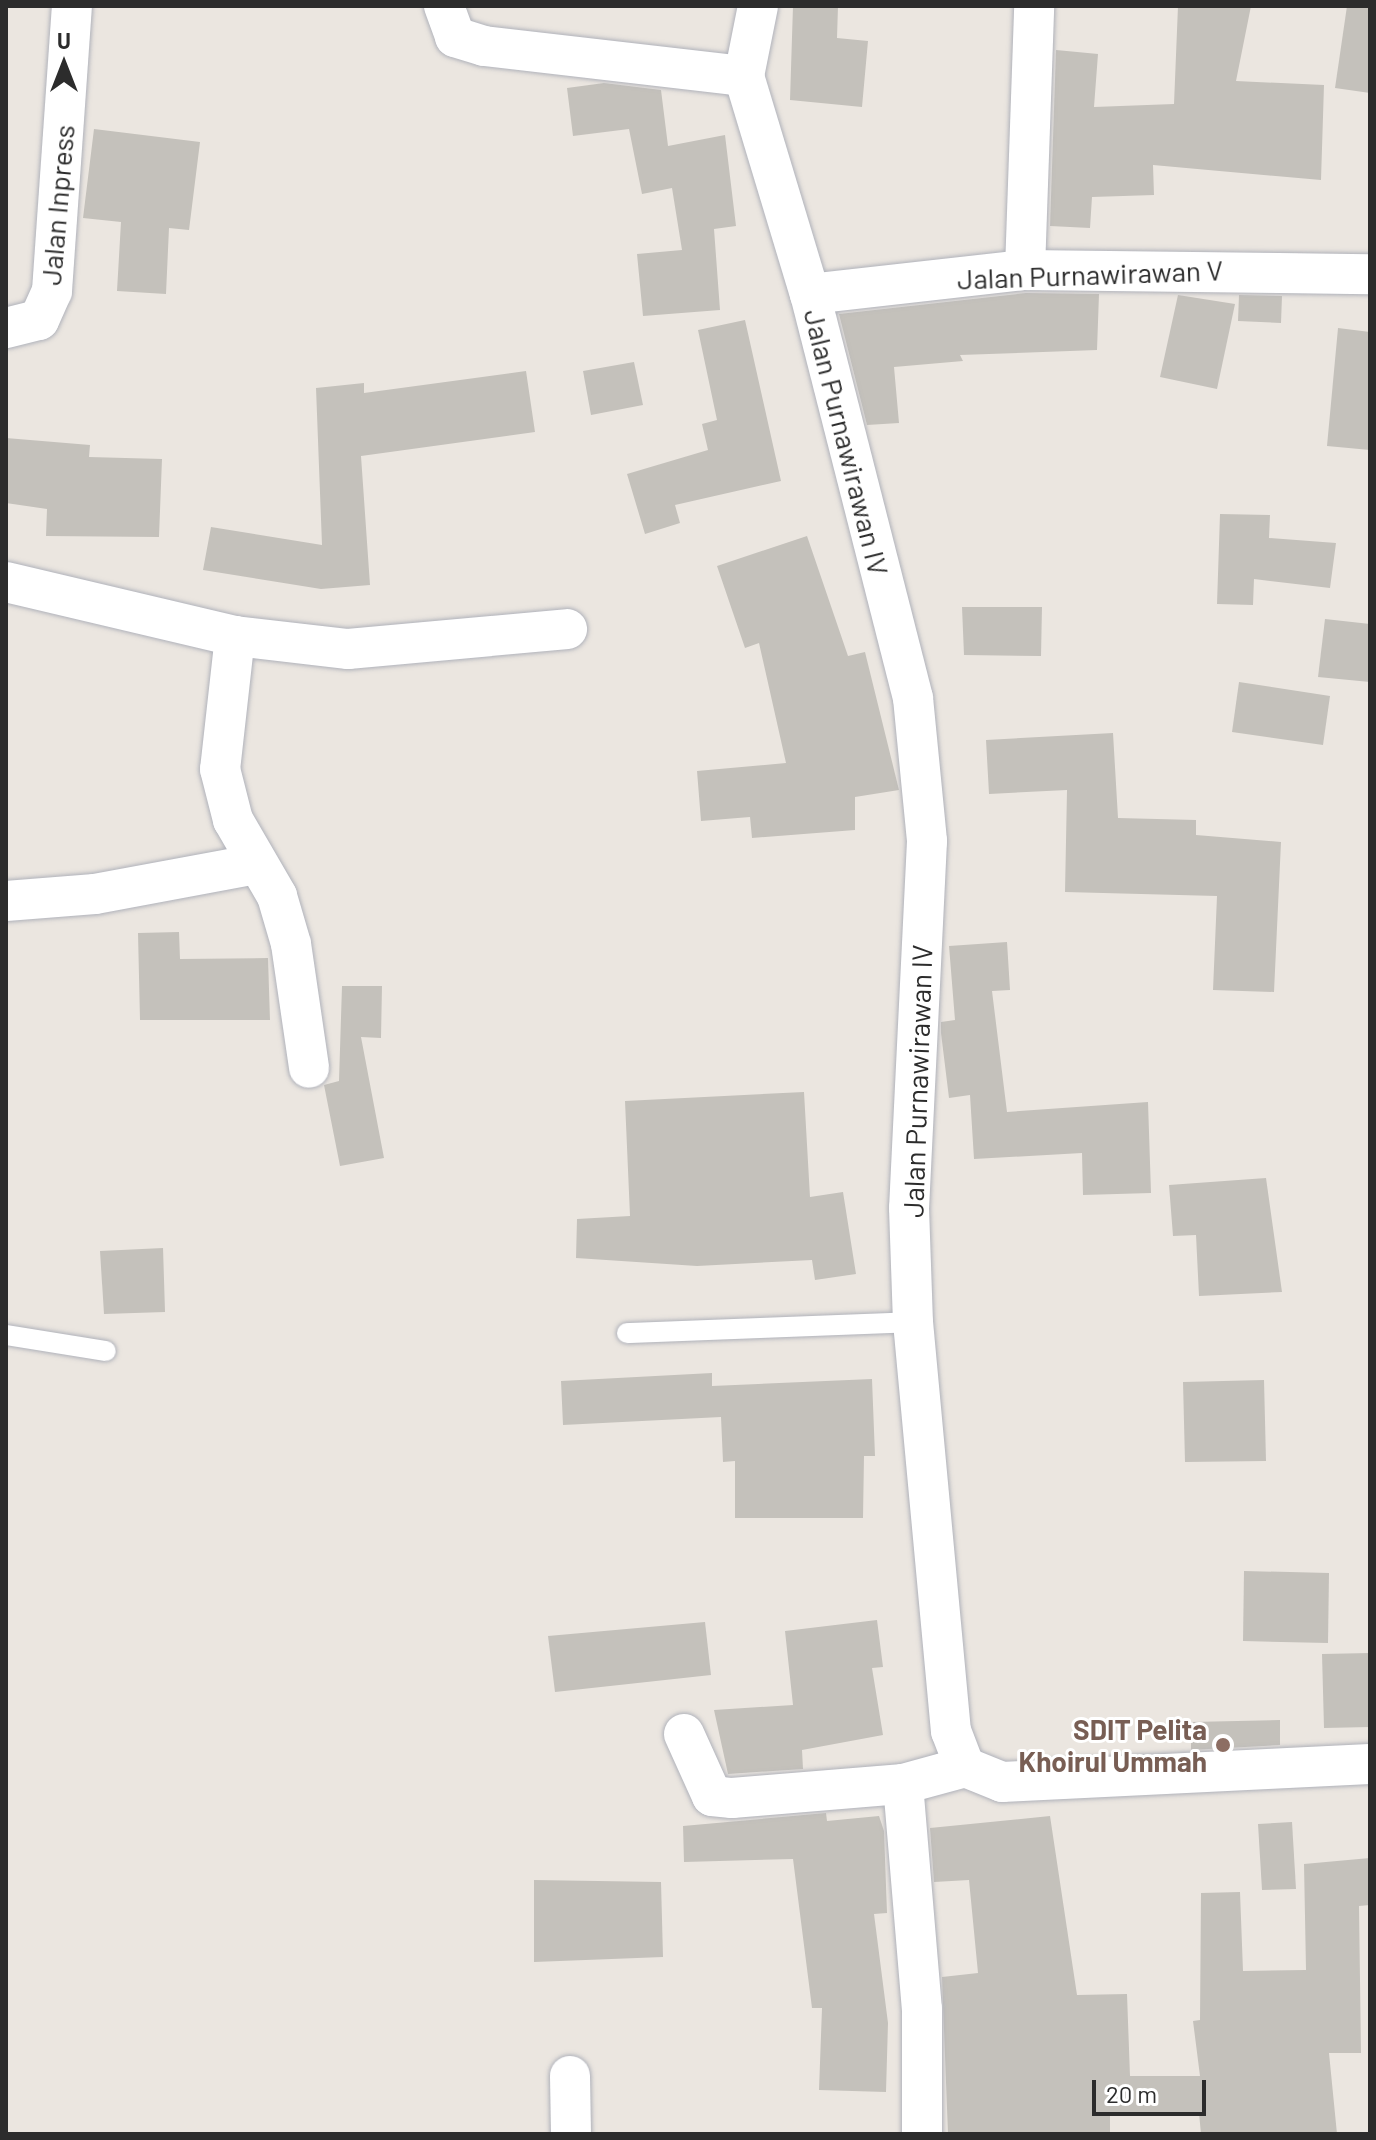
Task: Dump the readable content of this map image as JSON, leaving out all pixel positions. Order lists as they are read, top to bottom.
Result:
{
  "streets": {
    "street": ["Jalan Inpress", "Jalan Purnawirawan V", "Jalan Purnawirawan IV"]
  },
  "crossings": [
    ["Jalan Purnawirawan V", "Jalan Purnawirawan IV"]
  ],
  "places": ["SDIT Pelita Khoirul Ummah"],
  "scale_bar": "20 m",
  "north": "top"
}
